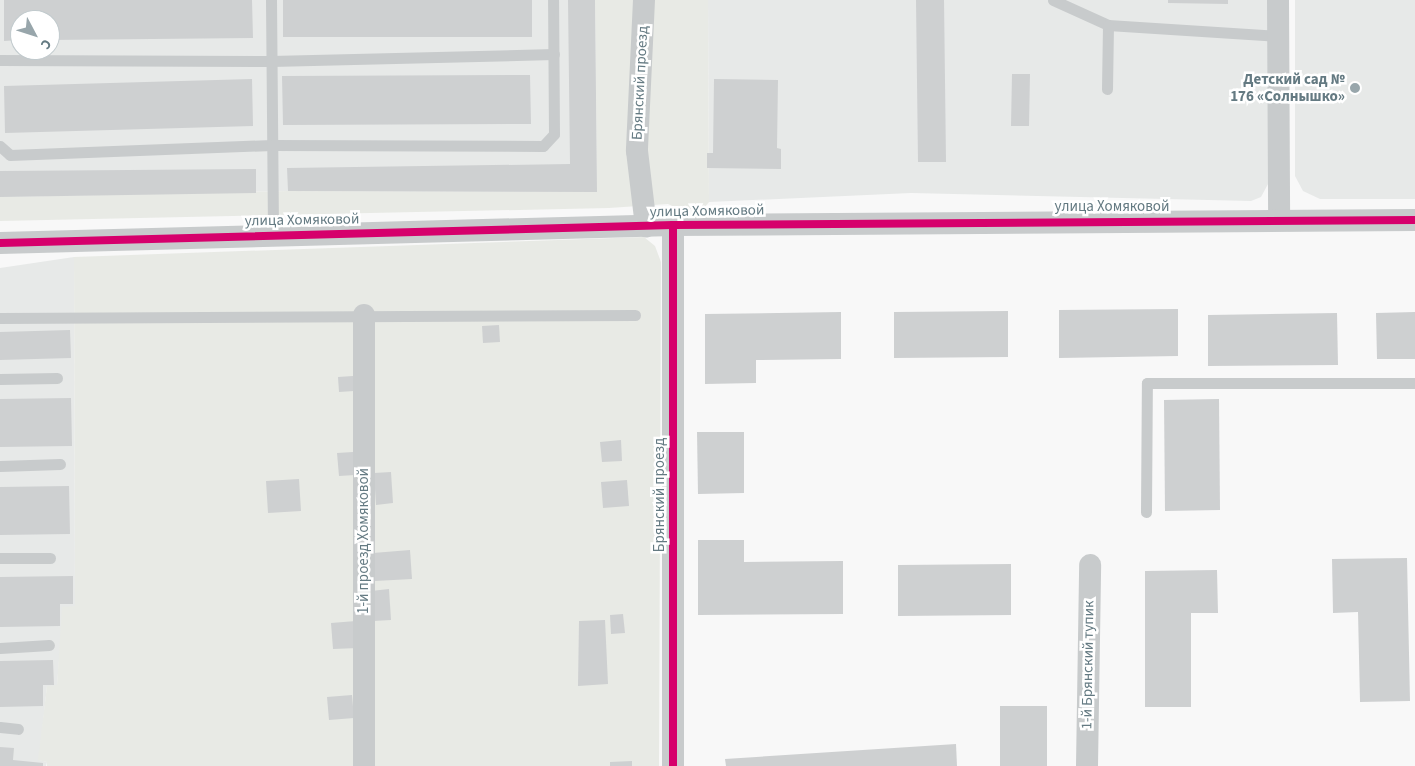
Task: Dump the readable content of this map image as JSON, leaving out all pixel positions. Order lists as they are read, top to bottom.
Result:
{
  "streets": {
    "street": [
      "Брянский проезд",
      "улица Хомяковой",
      "1-й проезд Хомяковой",
      "1-й Брянский тупик"
    ]
  },
  "crossings": [
    ["Брянский проезд", "улица Хомяковой"]
  ],
  "places": ["Детский сад № 176 «Солнышко»"],
  "north": "bottom right"
}
